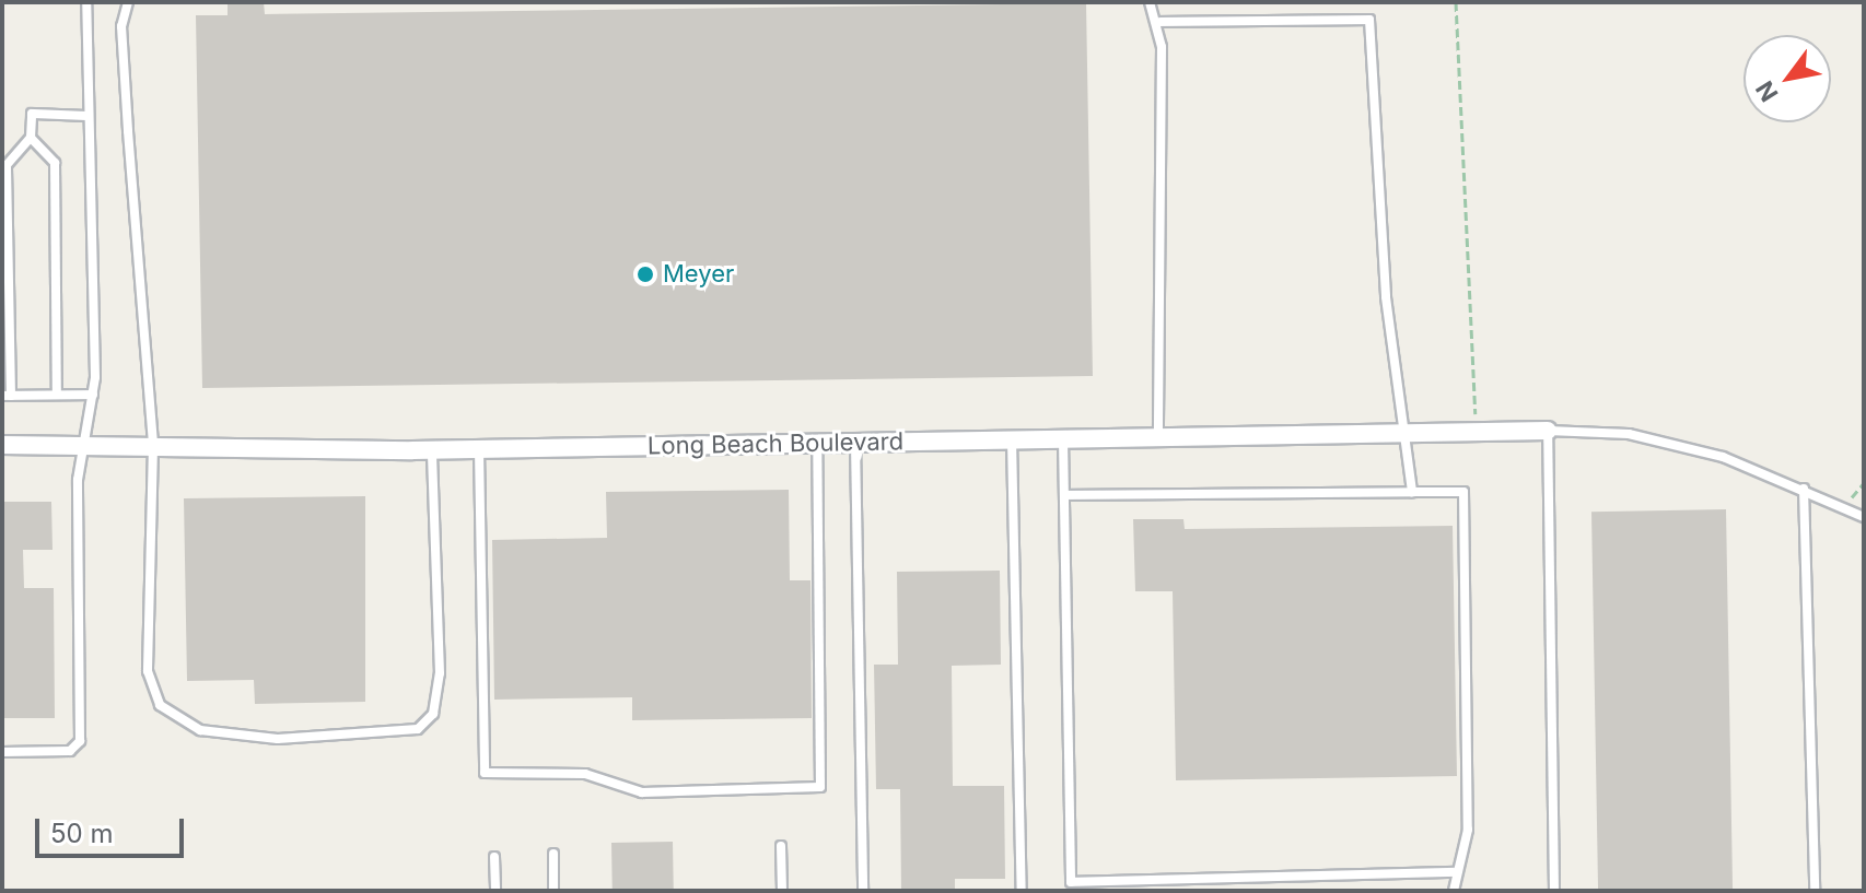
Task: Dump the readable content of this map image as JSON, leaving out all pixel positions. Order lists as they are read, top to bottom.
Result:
{
  "streets": {
    "street": ["Long Beach Boulevard"]
  },
  "places": ["Meyer"],
  "scale_bar": "50 m",
  "north": "bottom left"
}
